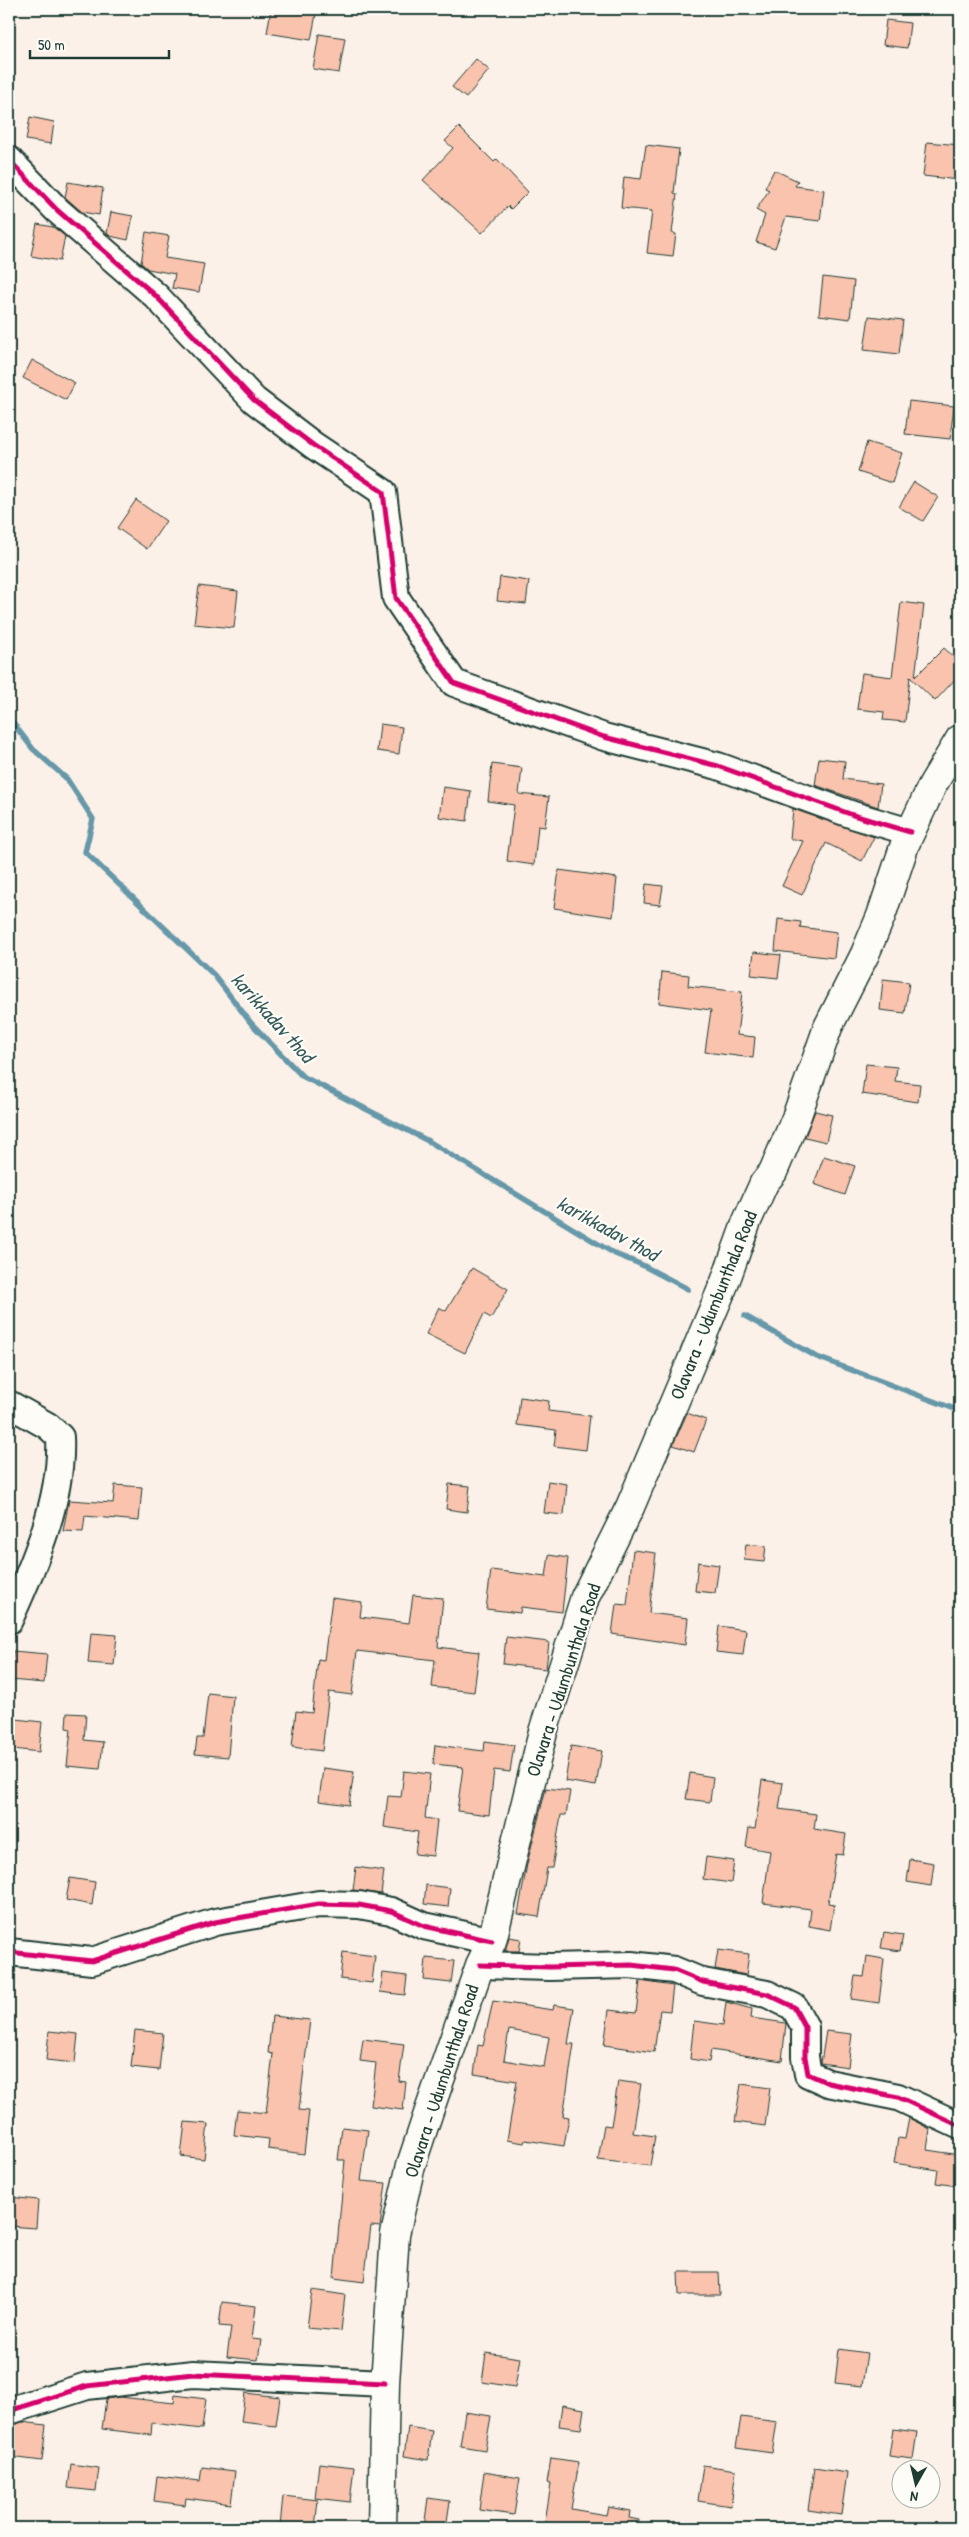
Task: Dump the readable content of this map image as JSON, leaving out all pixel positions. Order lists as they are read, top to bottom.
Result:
{
  "streets": {
    "main road": ["Olavara - Udumbunthala Road"]
  },
  "water": ["karikkadav thod"],
  "scale_bar": "50 m",
  "north": "bottom"
}
